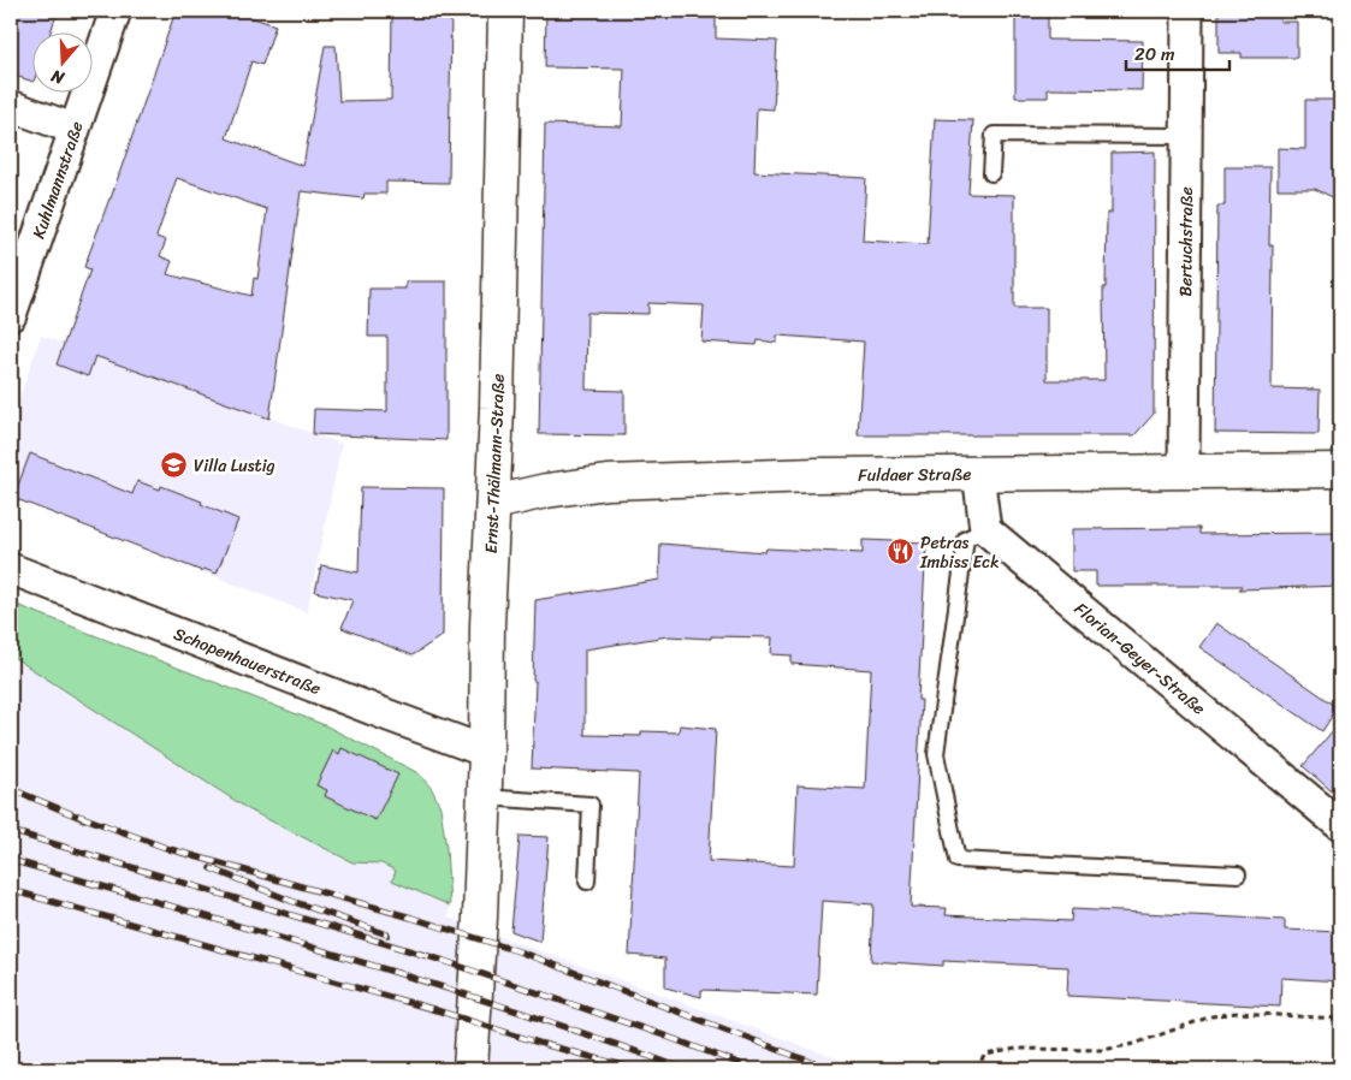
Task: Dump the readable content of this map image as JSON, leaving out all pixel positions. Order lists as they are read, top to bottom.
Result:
{
  "streets": {
    "street": [
      "Kuhlmannstraße",
      "Bertuchstraße",
      "Ernst-Thälmann-Straße",
      "Fuldaer Straße",
      "Florian-Geyer-Straße",
      "Schopenhauerstraße"
    ]
  },
  "crossings": [
    ["Bertuchstraße", "Fuldaer Straße"],
    ["Ernst-Thälmann-Straße", "Fuldaer Straße"],
    ["Ernst-Thälmann-Straße", "Schopenhauerstraße"]
  ],
  "places": {
    "school or university": ["Villa Lustig"],
    "restaurant": ["Petras Imbiss Eck"]
  },
  "scale_bar": "20 m",
  "north": "bottom"
}
